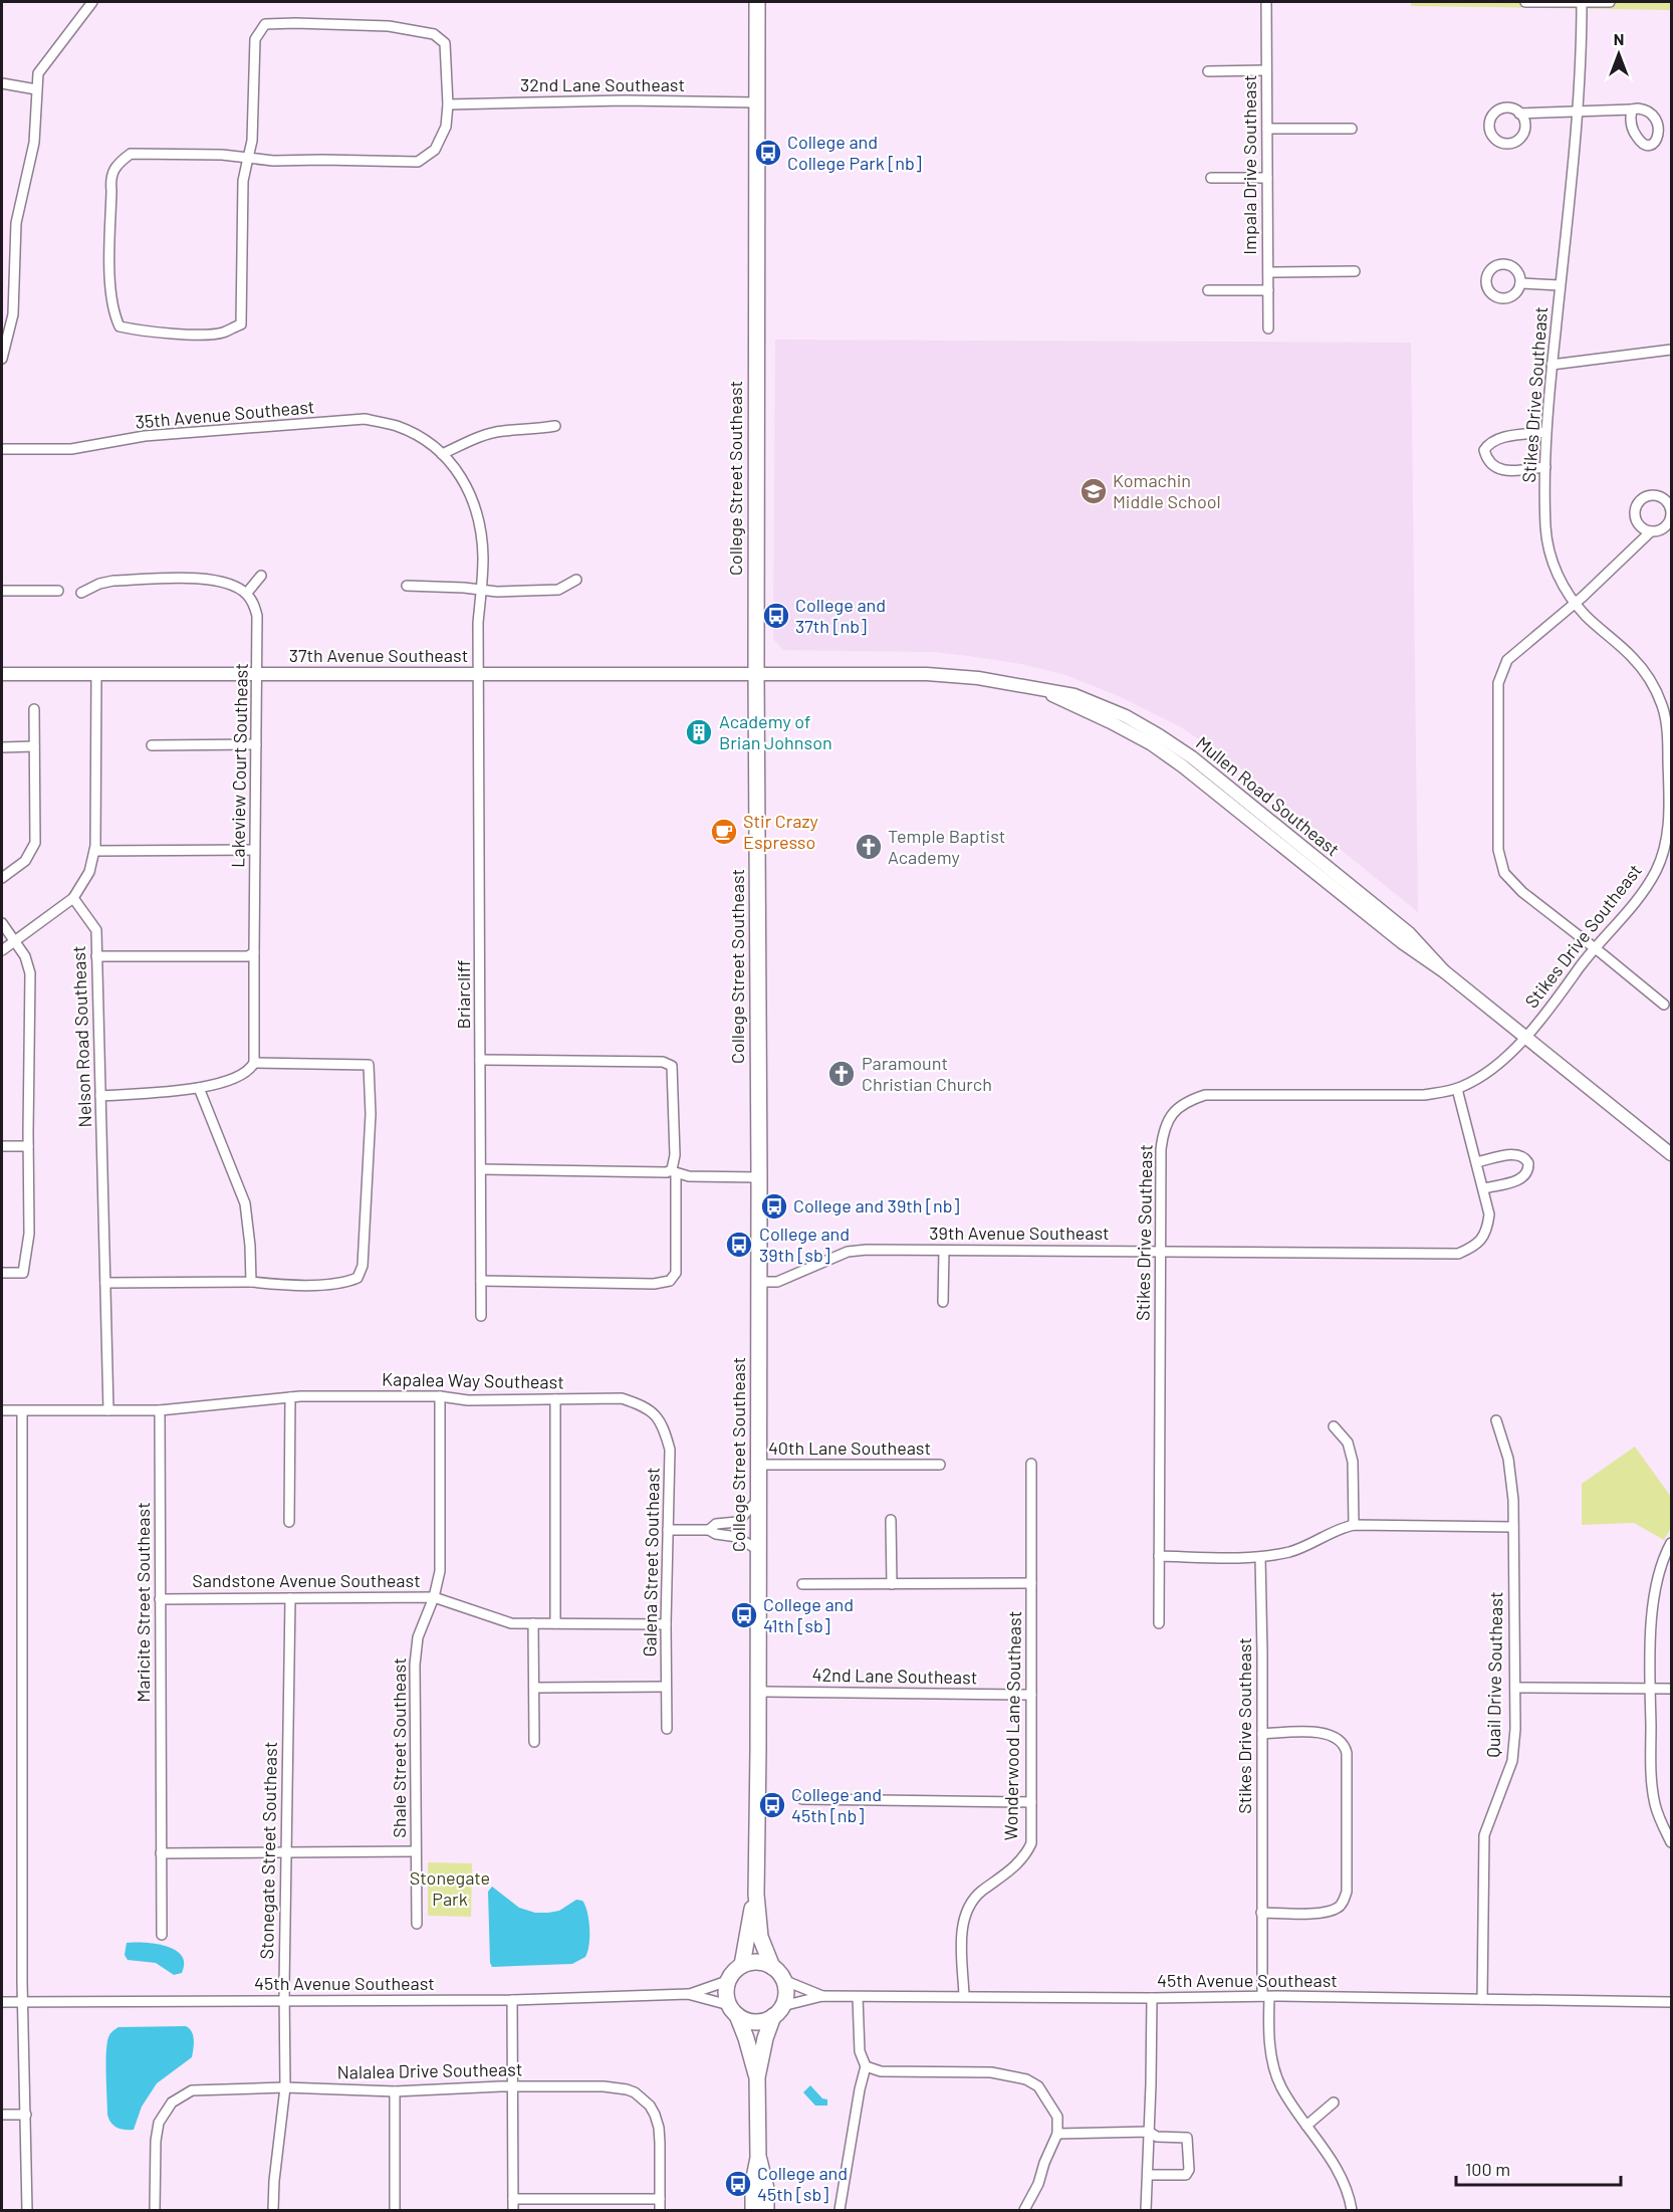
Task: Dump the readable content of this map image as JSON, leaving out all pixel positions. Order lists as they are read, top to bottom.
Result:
{
  "streets": {
    "main road": ["College Street Southeast"],
    "street": [
      "32nd Lane Southeast",
      "Impala Drive Southeast",
      "Stikes Drive Southeast",
      "35th Avenue Southeast",
      "37th Avenue Southeast",
      "Lakeview Court Southeast",
      "Mullen Road Southeast",
      "Briarcliff",
      "Nelson Road Southeast",
      "39th Avenue Southeast",
      "Kapalea Way Southeast",
      "40th Lane Southeast",
      "Galena Street Southeast",
      "Sandstone Avenue Southeast",
      "Maricite Street Southeast",
      "Quail Drive Southeast",
      "42nd Lane Southeast",
      "Wonderwood Lane Southeast",
      "Shale Street Southeast",
      "Stonegate Street Southeast",
      "45th Avenue Southeast",
      "Nalalea Drive Southeast"
    ]
  },
  "crossings": [
    ["32nd Lane Southeast", "College Street Southeast"],
    ["Stikes Drive Southeast", "Mullen Road Southeast"],
    ["Stikes Drive Southeast", "39th Avenue Southeast"],
    ["Stikes Drive Southeast", "45th Avenue Southeast"],
    ["35th Avenue Southeast", "Briarcliff"],
    ["College Street Southeast", "37th Avenue Southeast"],
    ["College Street Southeast", "Mullen Road Southeast"],
    ["College Street Southeast", "39th Avenue Southeast"],
    ["College Street Southeast", "40th Lane Southeast"],
    ["College Street Southeast", "42nd Lane Southeast"],
    ["College Street Southeast", "45th Avenue Southeast"],
    ["37th Avenue Southeast", "Lakeview Court Southeast"],
    ["37th Avenue Southeast", "Mullen Road Southeast"],
    ["37th Avenue Southeast", "Briarcliff"],
    ["Kapalea Way Southeast", "Galena Street Southeast"],
    ["Kapalea Way Southeast", "Shale Street Southeast"],
    ["Galena Street Southeast", "Sandstone Avenue Southeast"],
    ["Sandstone Avenue Southeast", "Maricite Street Southeast"],
    ["Sandstone Avenue Southeast", "Shale Street Southeast"],
    ["Sandstone Avenue Southeast", "Stonegate Street Southeast"],
    ["Quail Drive Southeast", "45th Avenue Southeast"],
    ["42nd Lane Southeast", "Wonderwood Lane Southeast"],
    ["Wonderwood Lane Southeast", "45th Avenue Southeast"],
    ["Stonegate Street Southeast", "45th Avenue Southeast"],
    ["Stonegate Street Southeast", "Nalalea Drive Southeast"]
  ],
  "parks": ["Stonegate Park"],
  "places": {
    "bus stop": [
      "College and College Park [nb]",
      "College and 37th [nb]",
      "College and 39th [nb]",
      "College and 39th [sb]",
      "College and 41th [sb]",
      "College and 45th [nb]",
      "College and 45th [sb]"
    ],
    "school or university": ["Komachin Middle School"],
    "building": ["Academy of Brian Johnson"],
    "cafe": ["Stir Crazy Espresso"],
    "church": ["Temple Baptist Academy", "Paramount Christian Church"]
  },
  "scale_bar": "100 m",
  "north": "top"
}
